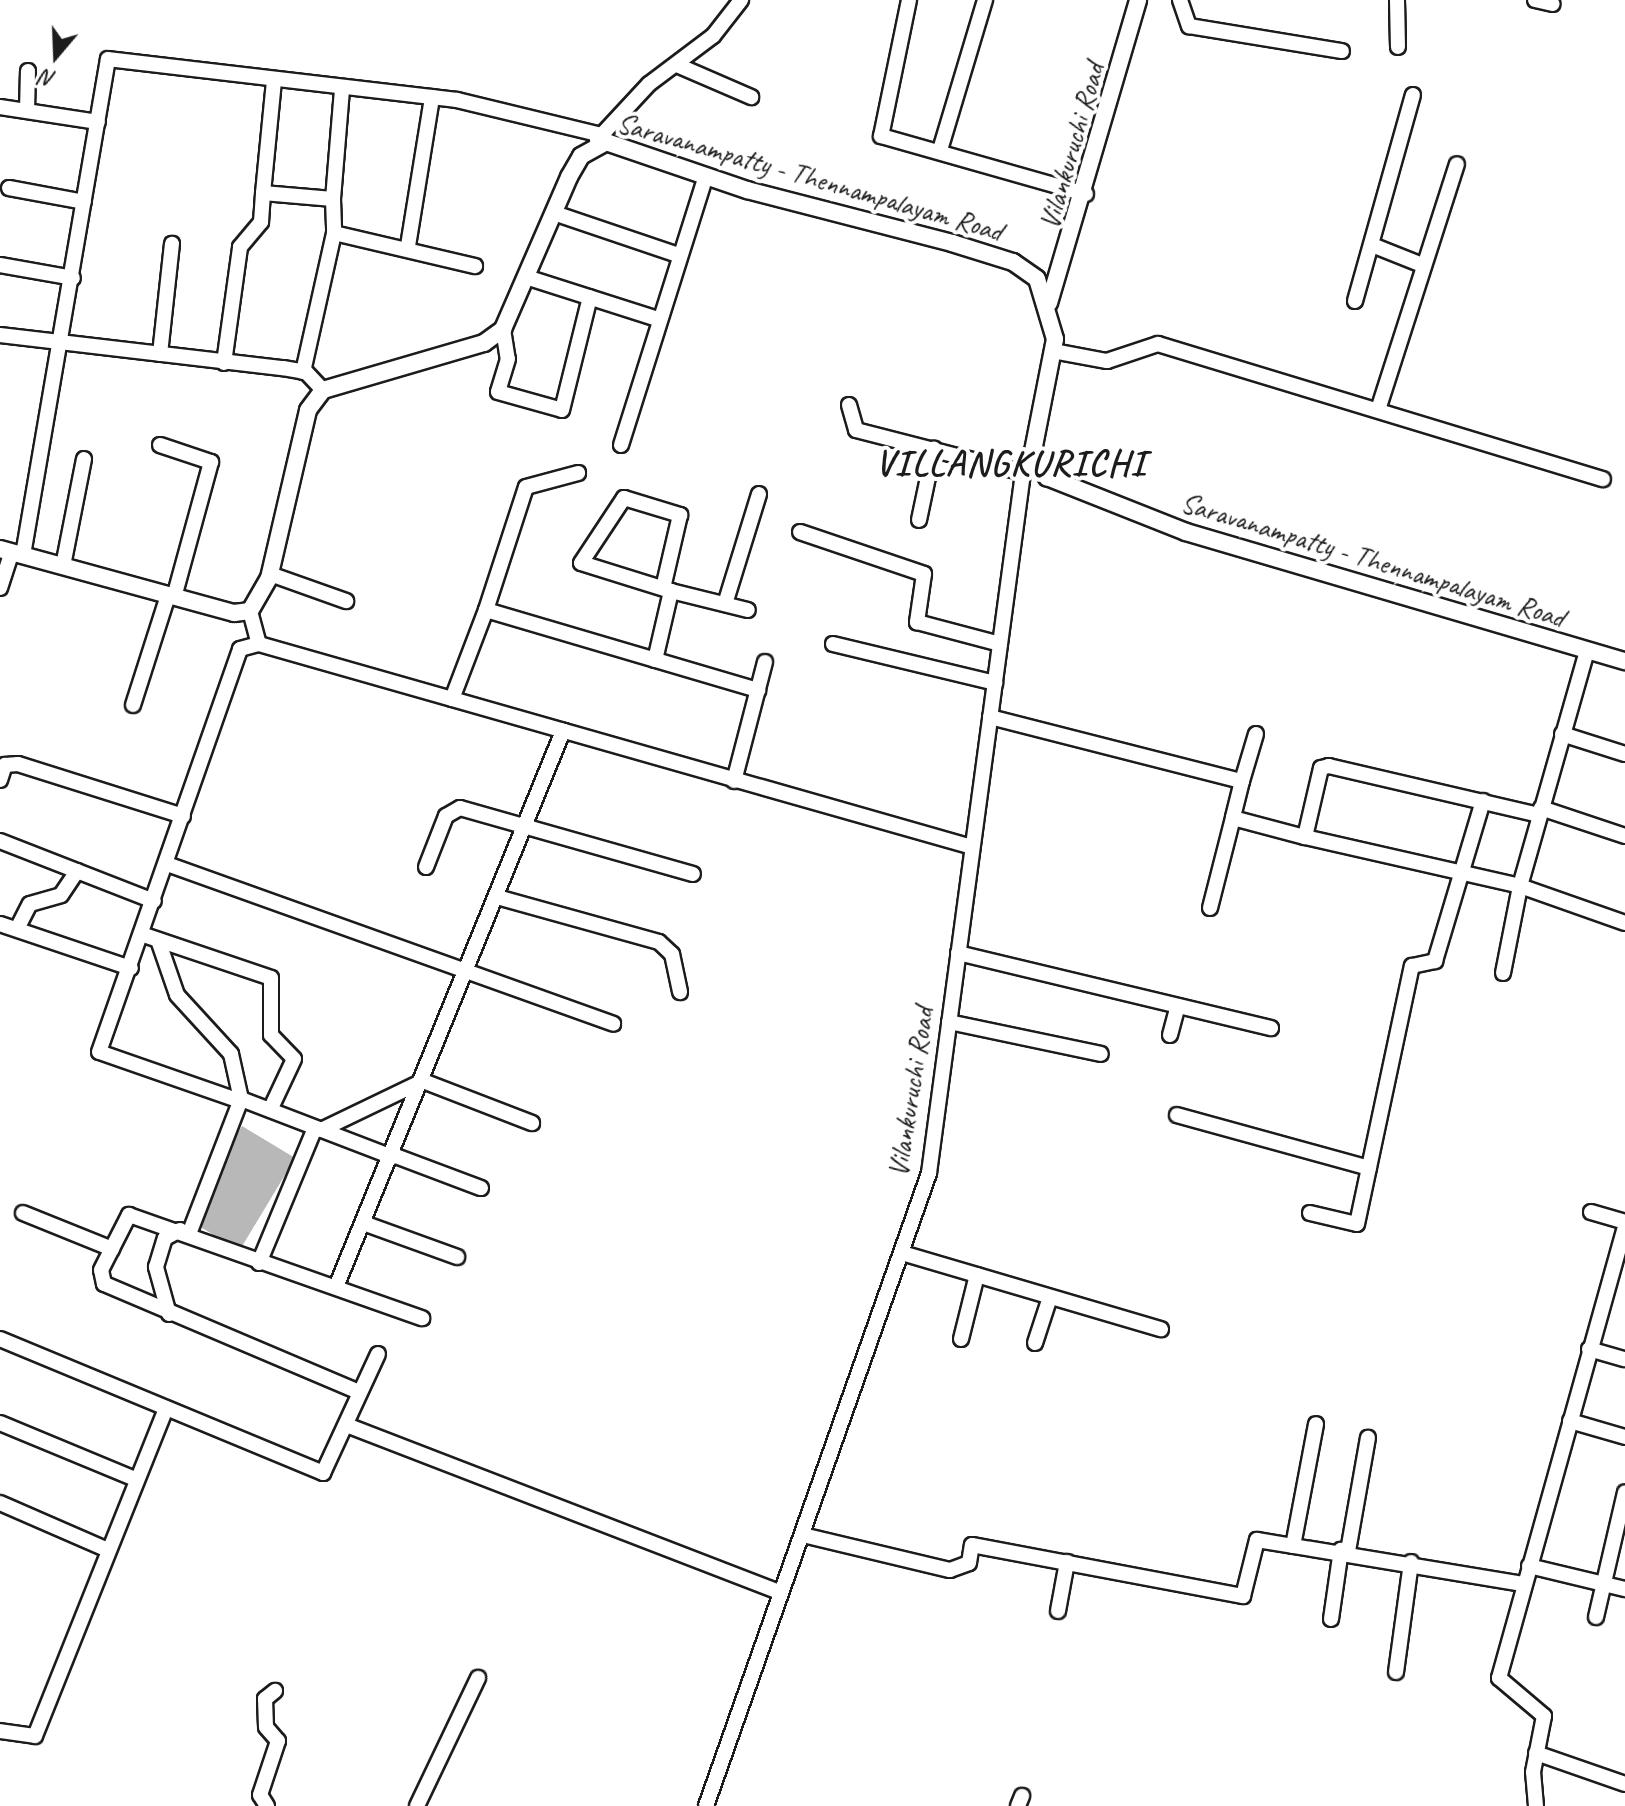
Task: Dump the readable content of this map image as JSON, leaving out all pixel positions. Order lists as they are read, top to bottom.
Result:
{
  "streets": {
    "main road": ["Vilankuruchi Road", "Saravanampatty - Thennampalayam Road"]
  },
  "crossings": [
    ["Vilankuruchi Road", "Saravanampatty - Thennampalayam Road"]
  ],
  "districts": ["VILLANGKURICHI"],
  "north": "bottom"
}
